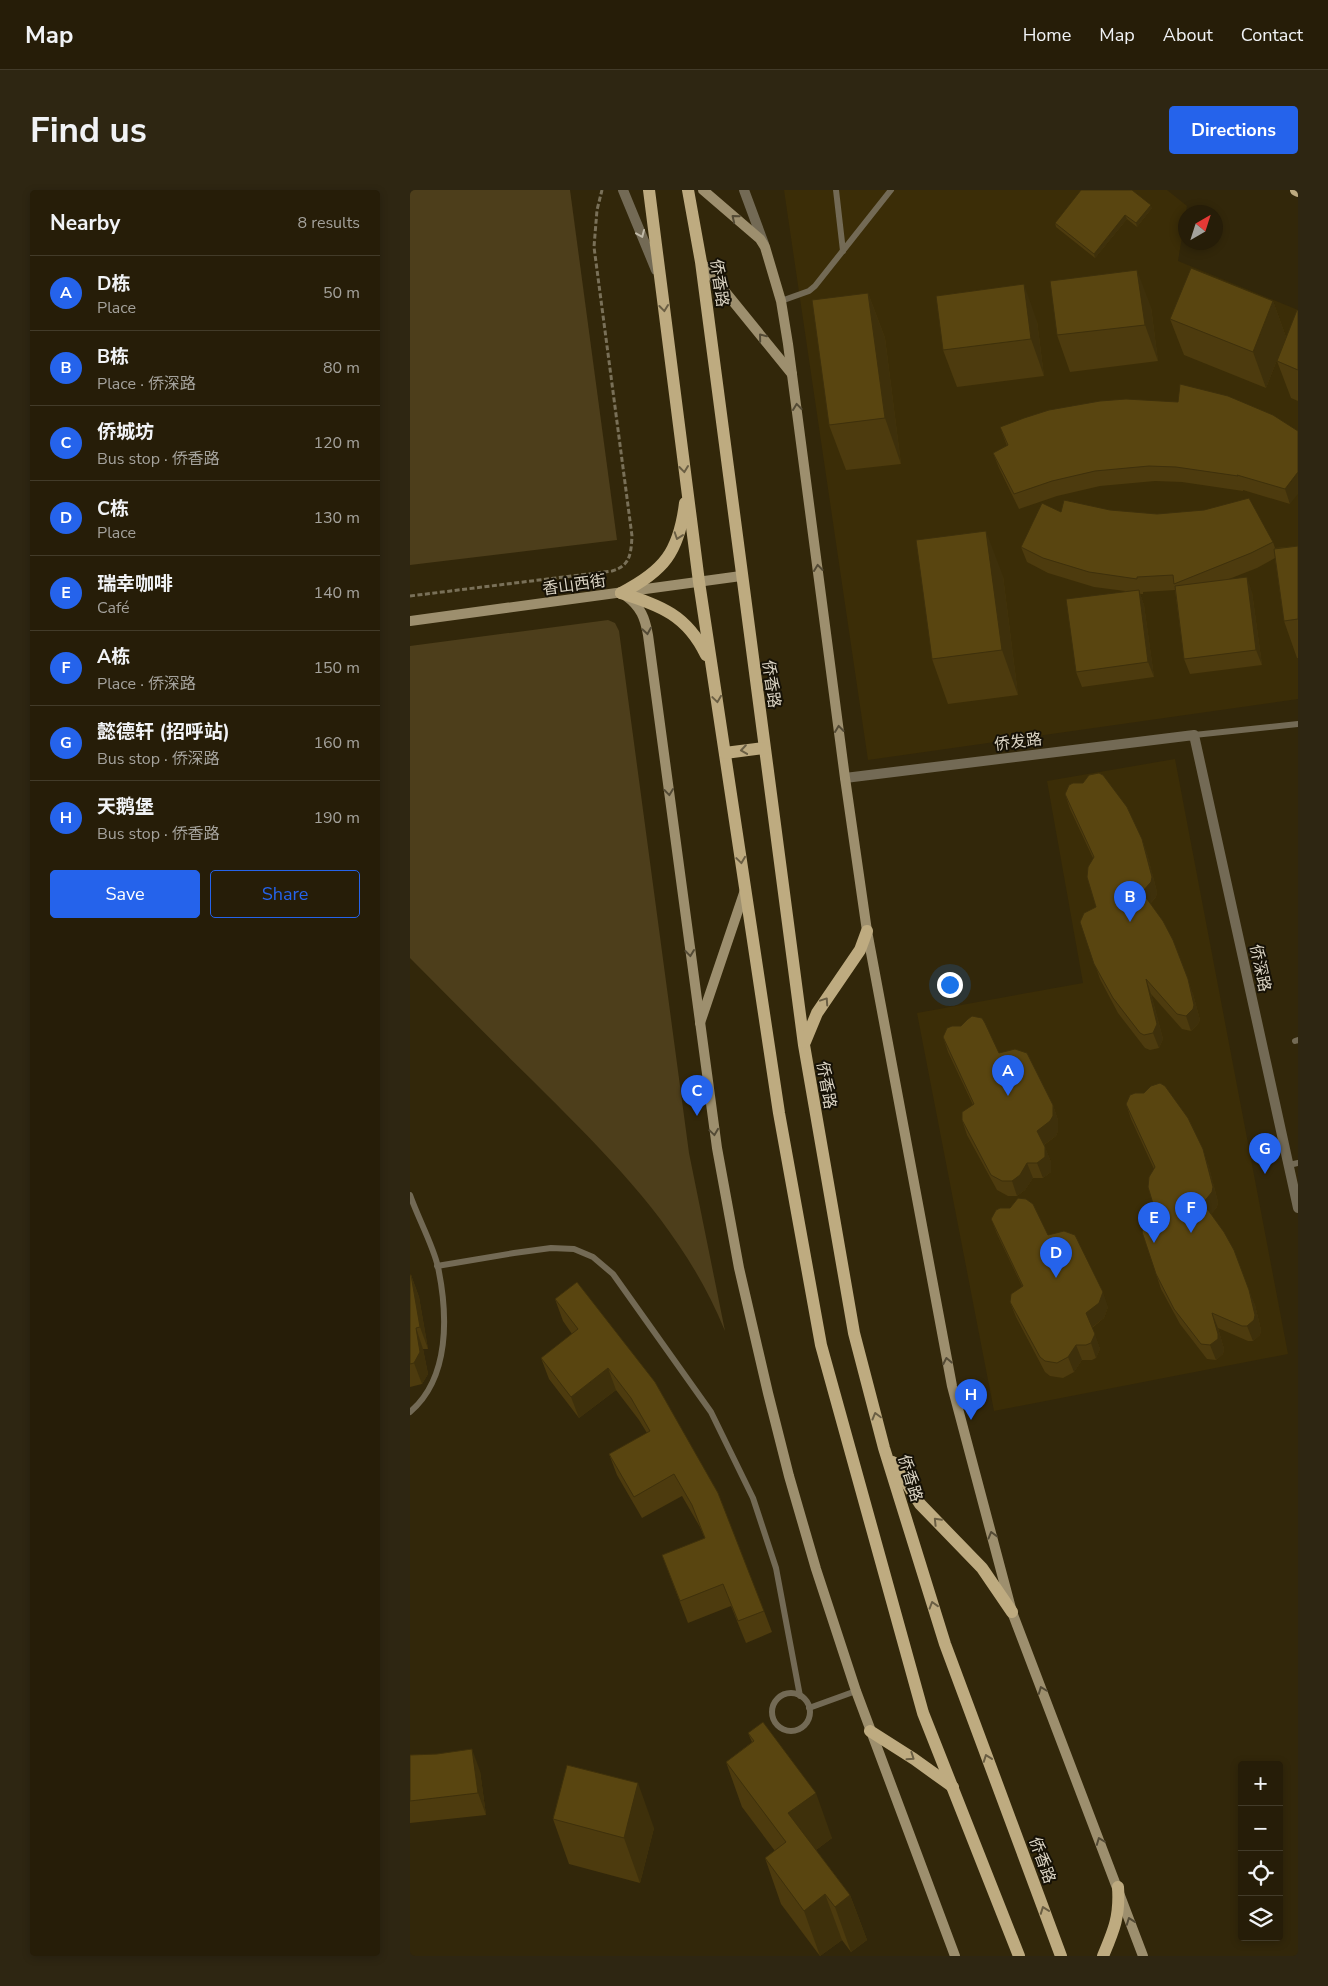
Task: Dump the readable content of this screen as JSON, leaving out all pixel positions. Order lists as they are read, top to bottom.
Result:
{
  "streets": {
    "main road": ["侨香路", "香山西街"],
    "street": ["侨发路", "侨深路"]
  },
  "crossings": [
    ["侨香路", "香山西街"],
    ["侨发路", "侨深路"]
  ],
  "north": "top right",
  "page": {
    "header": "Map",
    "nav": [
      "Home",
      "Map",
      "About",
      "Contact"
    ],
    "buttons": [
      "Directions",
      ["Save", "Share"]
    ],
    "title": "Find us",
    "heading": ["Nearby", "8 results"],
    "list": [
      {
        "mark": "A",
        "name": "D栋",
        "note": "Place",
        "value": "50 m"
      },
      {
        "mark": "B",
        "name": "B栋",
        "note": "Place · 侨深路",
        "value": "80 m"
      },
      {
        "mark": "C",
        "name": "侨城坊",
        "note": "Bus stop · 侨香路",
        "value": "120 m"
      },
      {
        "mark": "D",
        "name": "C栋",
        "note": "Place",
        "value": "130 m"
      },
      {
        "mark": "E",
        "name": "瑞幸咖啡",
        "note": "Café",
        "value": "140 m"
      },
      {
        "mark": "F",
        "name": "A栋",
        "note": "Place · 侨深路",
        "value": "150 m"
      },
      {
        "mark": "G",
        "name": "懿德轩 (招呼站)",
        "note": "Bus stop · 侨深路",
        "value": "160 m"
      },
      {
        "mark": "H",
        "name": "天鹅堡",
        "note": "Bus stop · 侨香路",
        "value": "190 m"
      }
    ],
    "pins": [
      "B",
      "A",
      "C",
      "G",
      "F",
      "E",
      "D",
      "H"
    ],
    "map_buttons": ["+", "−"]
  }
}
